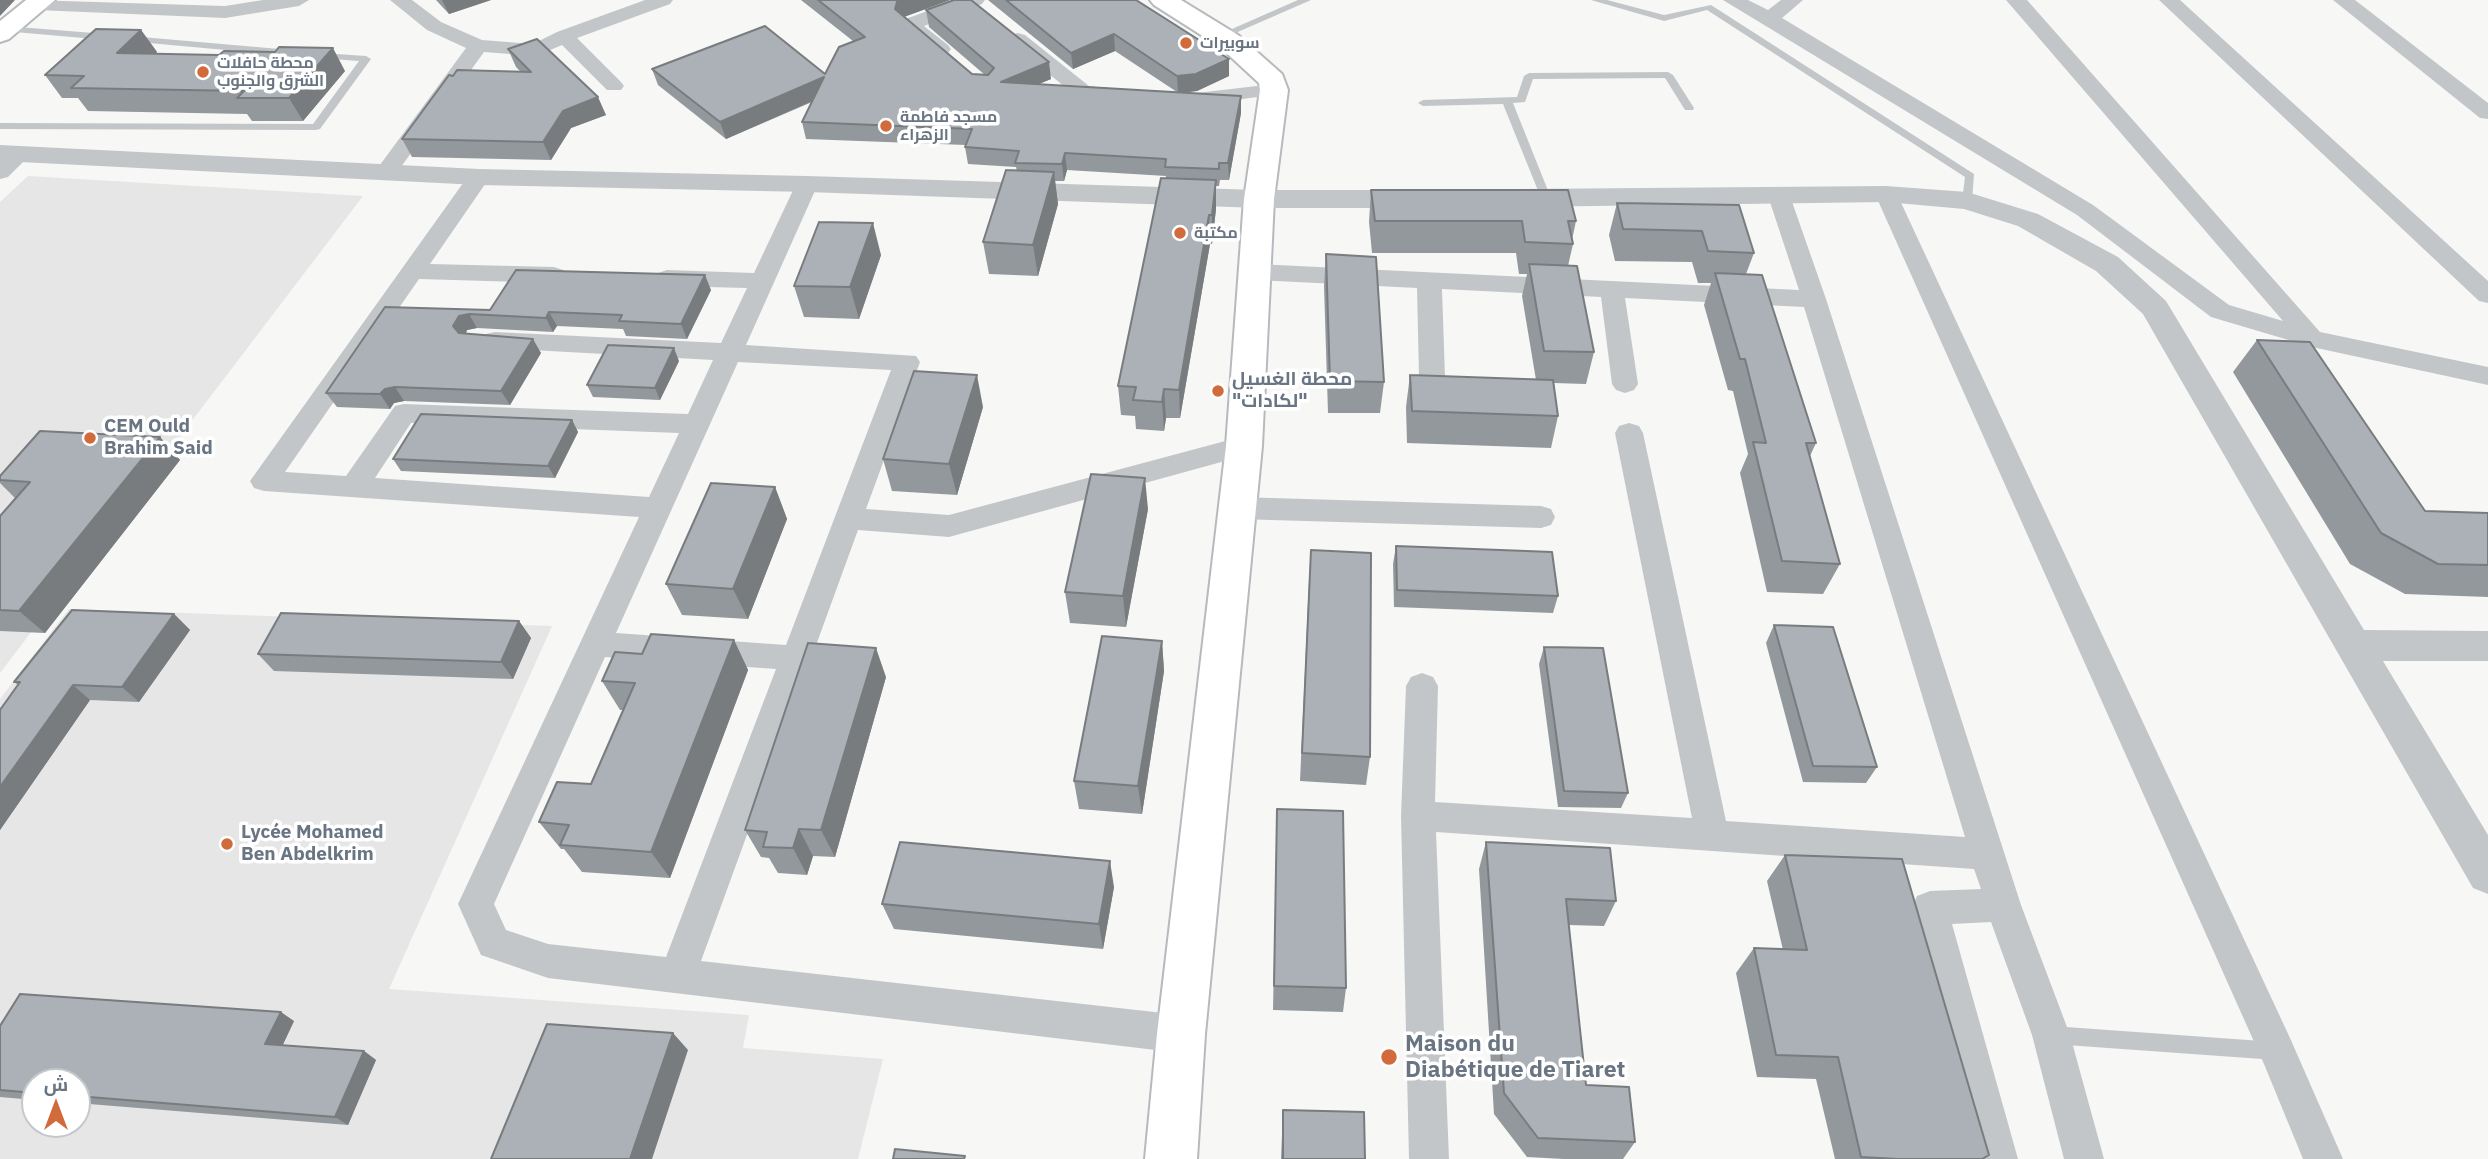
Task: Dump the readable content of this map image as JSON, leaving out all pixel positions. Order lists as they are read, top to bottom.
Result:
{
  "places": [
    "سوبيرات",
    "محطة حافلات الشرق والجنوب",
    "مسجد فاطمة الزهراء",
    "مكتبة",
    "محطة الغسيل \"لكادات\"",
    "CEM Ould Brahim Said",
    "Lycée Mohamed Ben Abdelkrim",
    "Maison du Diabétique de Tiaret"
  ],
  "north": "top"
}
